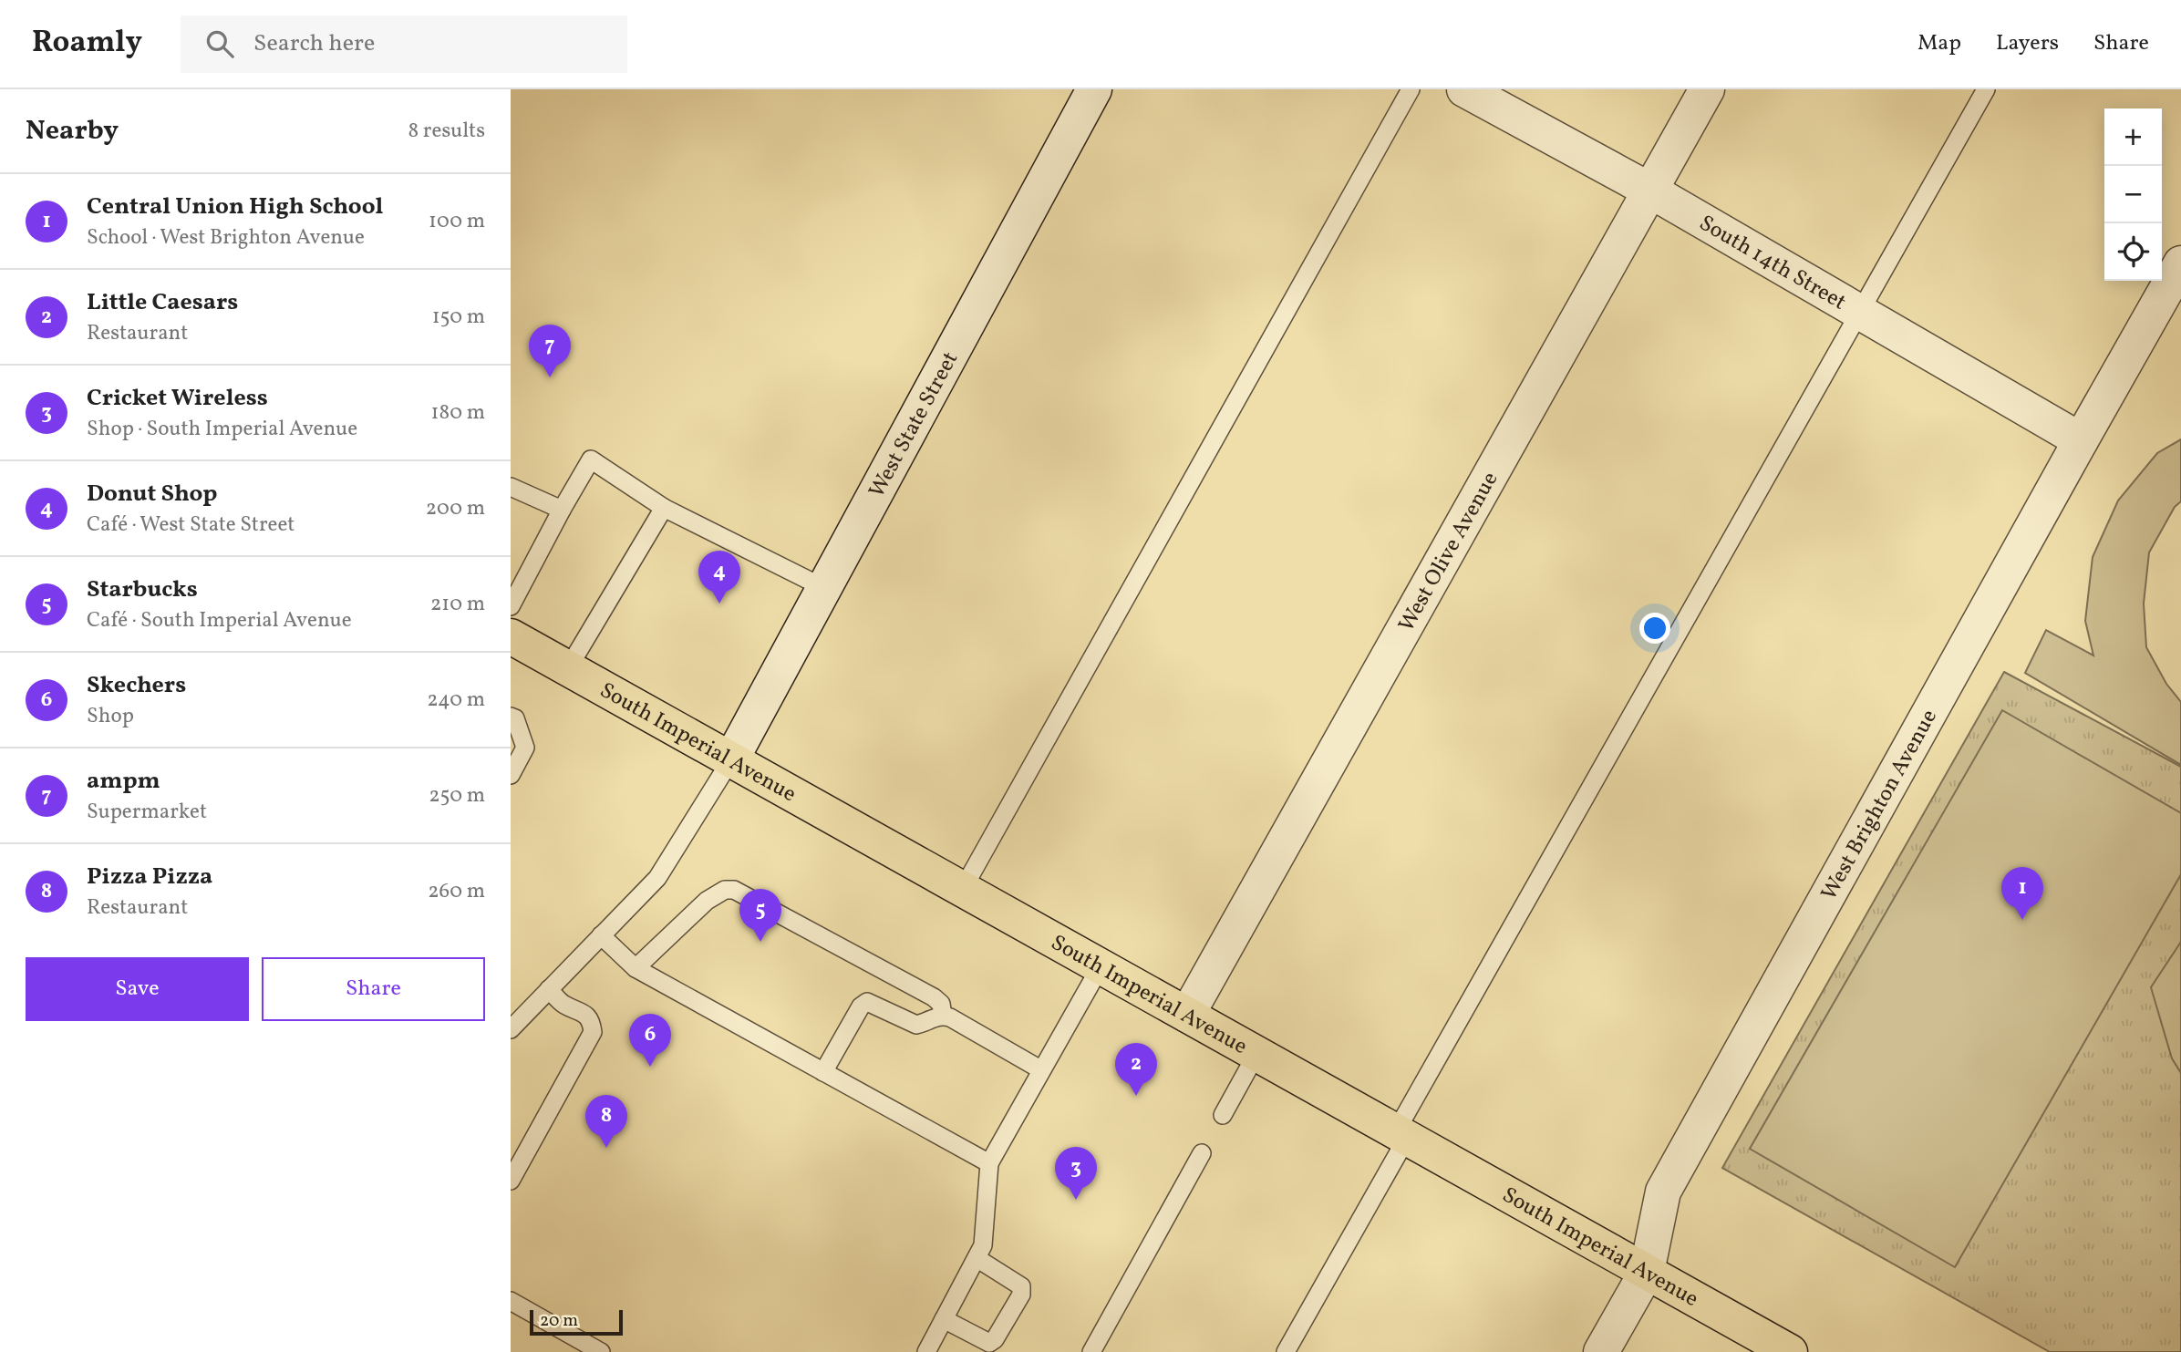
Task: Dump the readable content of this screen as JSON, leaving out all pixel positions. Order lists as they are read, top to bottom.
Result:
{
  "streets": {
    "highway": ["South Imperial Avenue"],
    "street": [
      "South 14th Street",
      "West State Street",
      "West Olive Avenue",
      "West Brighton Avenue"
    ]
  },
  "crossings": [
    ["South 14th Street", "West Olive Avenue"],
    ["South 14th Street", "West Brighton Avenue"],
    ["West State Street", "South Imperial Avenue"],
    ["West Olive Avenue", "South Imperial Avenue"],
    ["South Imperial Avenue", "West Brighton Avenue"]
  ],
  "scale_bar": "20 m",
  "page": {
    "header": "Roamly",
    "search": "Search here",
    "nav": ["Map", "Layers", "Share"],
    "heading": ["Nearby", "8 results"],
    "map_buttons": ["+", "−"],
    "list": [
      {
        "mark": "1",
        "name": "Central Union High School",
        "note": "School · West Brighton Avenue",
        "value": "100 m"
      },
      {
        "mark": "2",
        "name": "Little Caesars",
        "note": "Restaurant",
        "value": "150 m"
      },
      {
        "mark": "3",
        "name": "Cricket Wireless",
        "note": "Shop · South Imperial Avenue",
        "value": "180 m"
      },
      {
        "mark": "4",
        "name": "Donut Shop",
        "note": "Café · West State Street",
        "value": "200 m"
      },
      {
        "mark": "5",
        "name": "Starbucks",
        "note": "Café · South Imperial Avenue",
        "value": "210 m"
      },
      {
        "mark": "6",
        "name": "Skechers",
        "note": "Shop",
        "value": "240 m"
      },
      {
        "mark": "7",
        "name": "ampm",
        "note": "Supermarket",
        "value": "250 m"
      },
      {
        "mark": "8",
        "name": "Pizza Pizza",
        "note": "Restaurant",
        "value": "260 m"
      }
    ],
    "pins": [
      "7",
      "4",
      "1",
      "5",
      "6",
      "2",
      "8",
      "3"
    ],
    "buttons": ["Save", "Share"],
    "scale": "20 m"
  }
}
